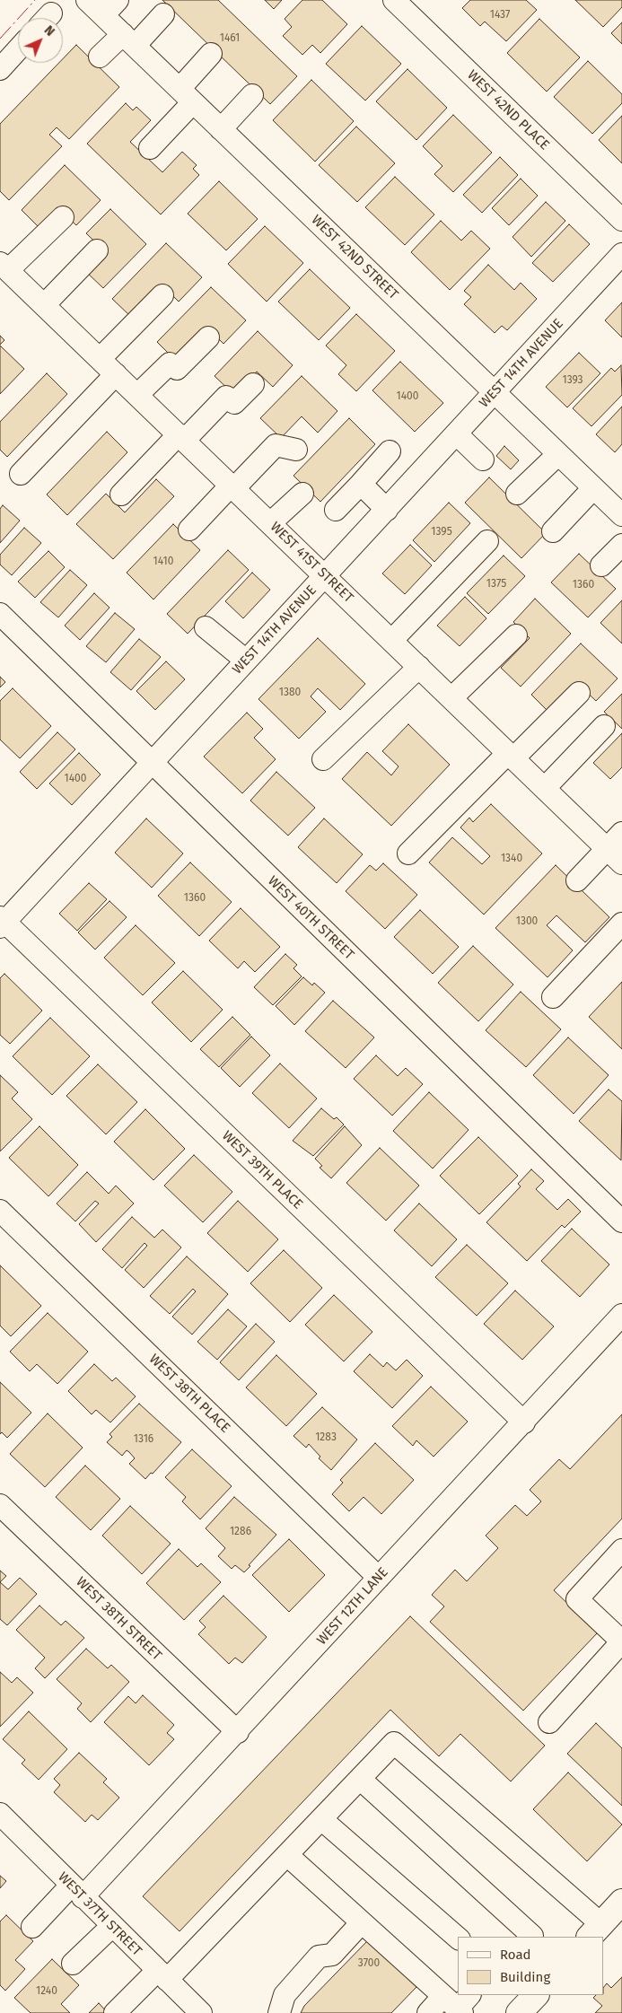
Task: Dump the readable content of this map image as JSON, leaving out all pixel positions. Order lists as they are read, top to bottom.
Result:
{
  "streets": {
    "street": [
      "WEST 42ND PLACE",
      "WEST 42ND STREET",
      "WEST 14TH AVENUE",
      "WEST 41ST STREET",
      "WEST 40TH STREET",
      "WEST 39TH PLACE",
      "WEST 38TH PLACE",
      "WEST 12TH LANE",
      "WEST 38TH STREET",
      "WEST 37TH STREET"
    ]
  },
  "crossings": [
    ["WEST 42ND STREET", "WEST 14TH AVENUE"],
    ["WEST 14TH AVENUE", "WEST 41ST STREET"],
    ["WEST 14TH AVENUE", "WEST 40TH STREET"],
    ["WEST 14TH AVENUE", "WEST 39TH PLACE"],
    ["WEST 39TH PLACE", "WEST 12TH LANE"],
    ["WEST 38TH PLACE", "WEST 12TH LANE"],
    ["WEST 12TH LANE", "WEST 38TH STREET"],
    ["WEST 12TH LANE", "WEST 37TH STREET"]
  ],
  "house_numbers": [
    "1437",
    "1461",
    "1393",
    "1400",
    "1395",
    "1410",
    "1375",
    "1360",
    "1380",
    "1400",
    "1340",
    "1360",
    "1300",
    "1283",
    "1316",
    "1286",
    "3700",
    "1240"
  ],
  "legend": ["Road", "Building"],
  "north": "top right"
}
